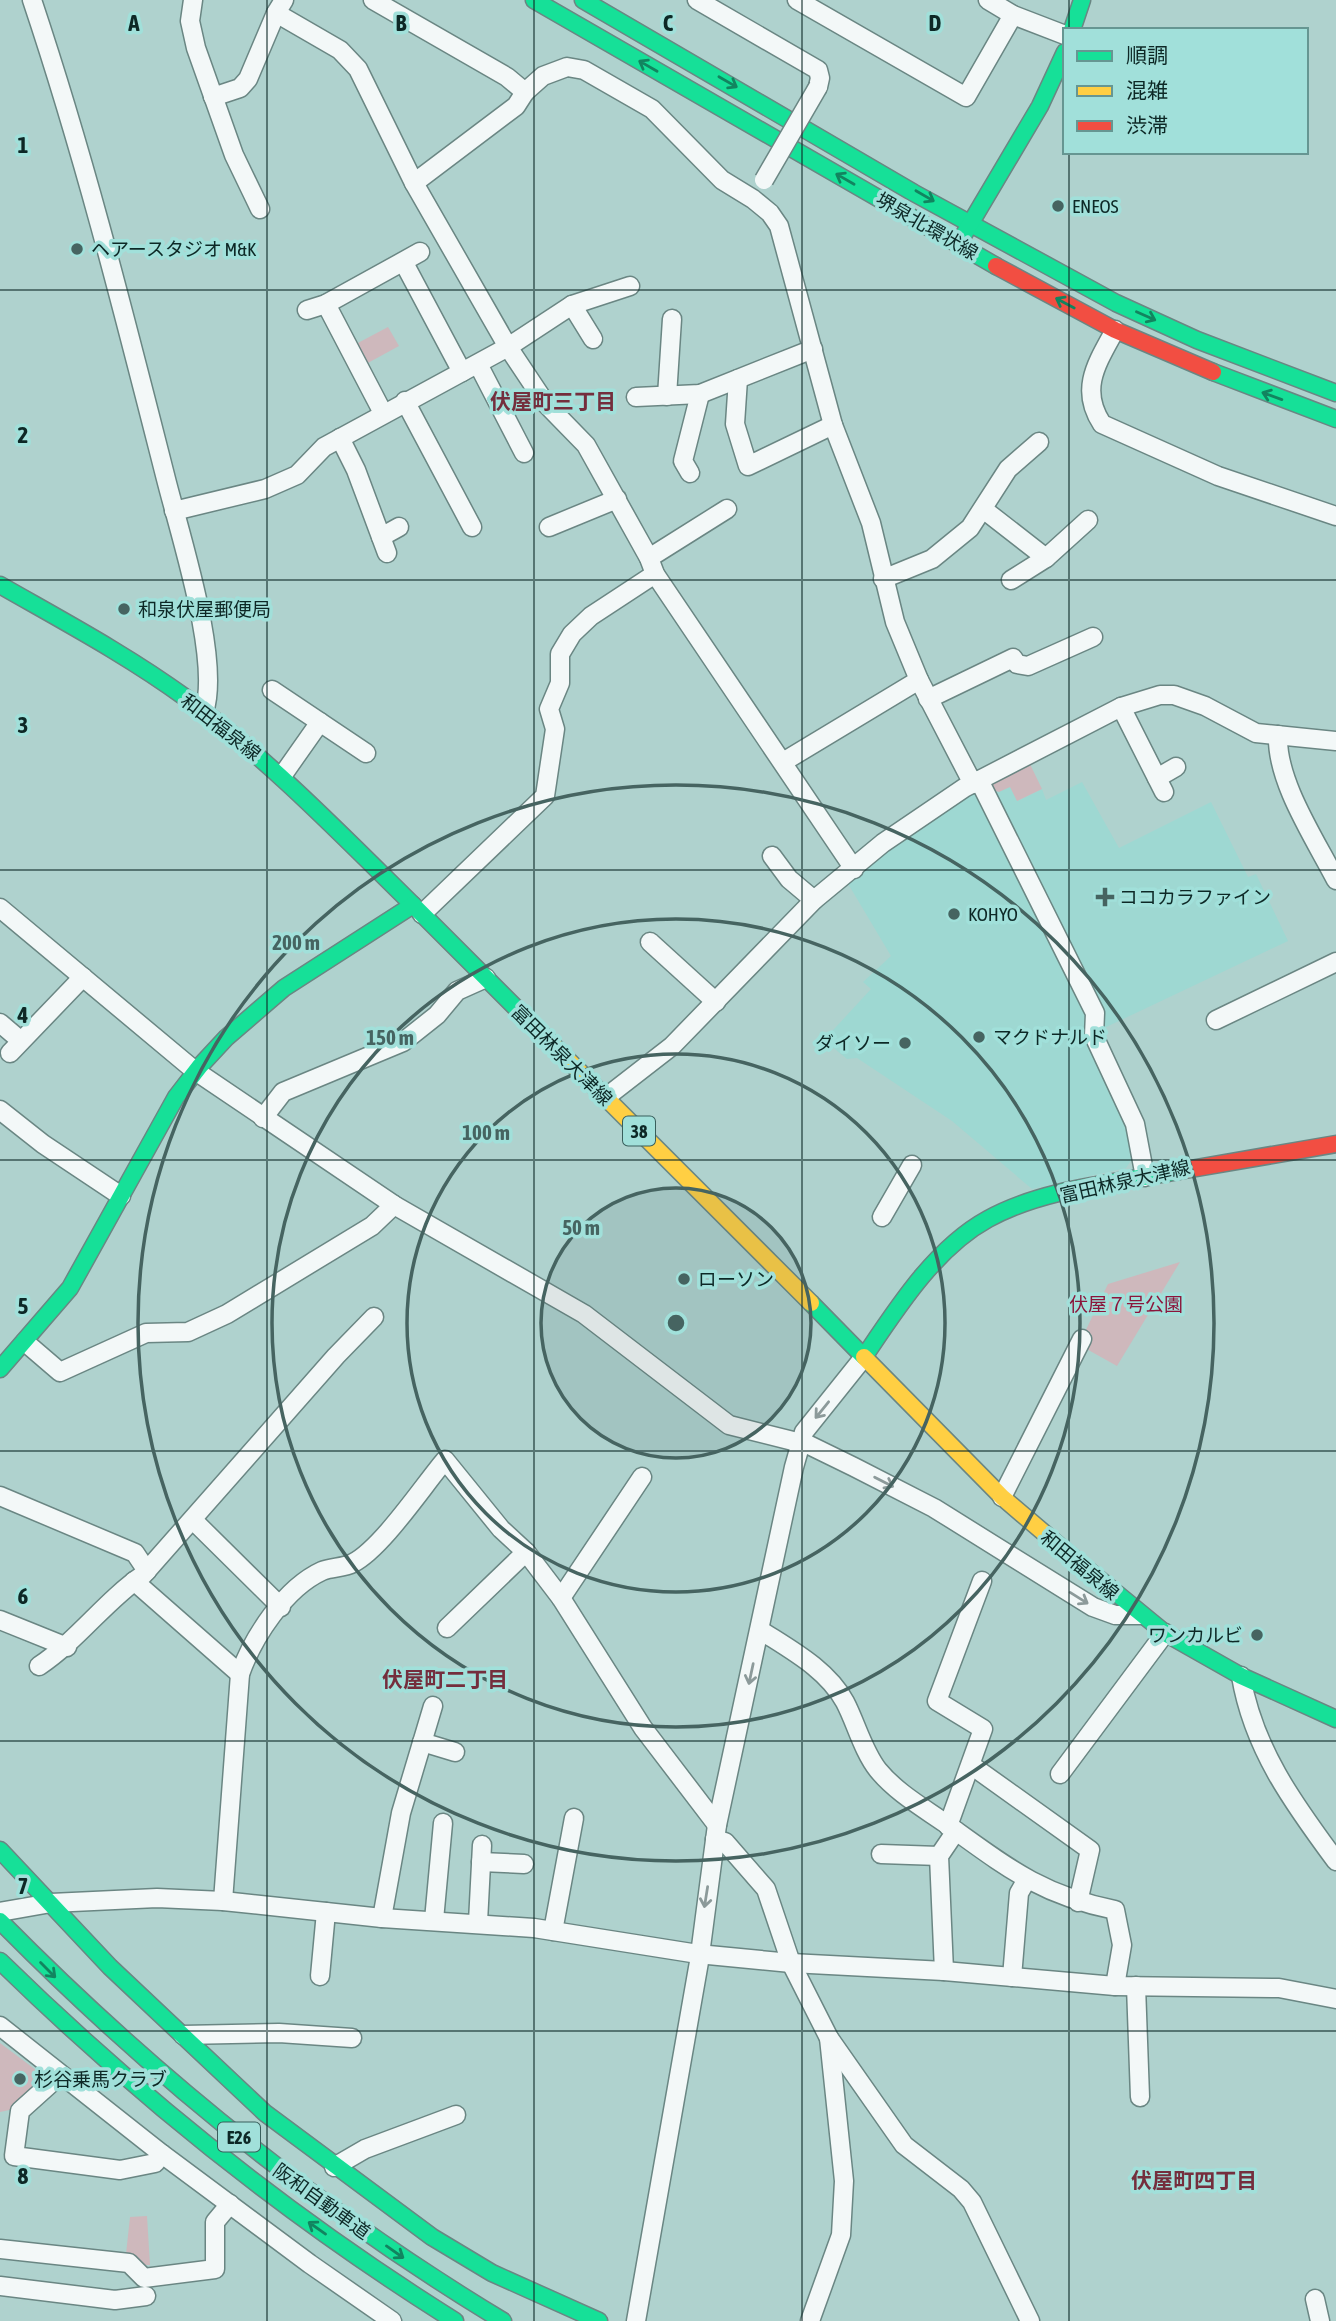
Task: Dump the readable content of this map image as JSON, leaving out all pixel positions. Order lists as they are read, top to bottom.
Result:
{
  "streets": {
    "main road": [
      "堺泉北環状線",
      "和田福泉線",
      "富田林泉大津線",
      "38",
      "E26",
      "阪和自動車道"
    ]
  },
  "crossings": [
    ["和田福泉線", "富田林泉大津線"]
  ],
  "districts": ["伏屋町三丁目", "伏屋町二丁目", "伏屋町四丁目"],
  "parks": ["伏屋７号公園"],
  "places": {
    "other": [
      "ENEOS",
      "ヘアースタジオ M&K",
      "和泉伏屋郵便局",
      "KOHYO",
      "マクドナルド",
      "ダイソー",
      "ローソン",
      "ワンカルビ",
      "杉谷乗馬クラブ"
    ],
    "health": ["ココカラファイン"]
  },
  "legend": ["順調", "混雑", "渋滞"],
  "grid": {
    "columns": [
      "A",
      "B",
      "C",
      "D"
    ],
    "rows": [
      "1",
      "2",
      "3",
      "4",
      "5",
      "6",
      "7",
      "8"
    ]
  },
  "rings": [
    "200 m",
    "150 m",
    "100 m",
    "50 m"
  ]
}
